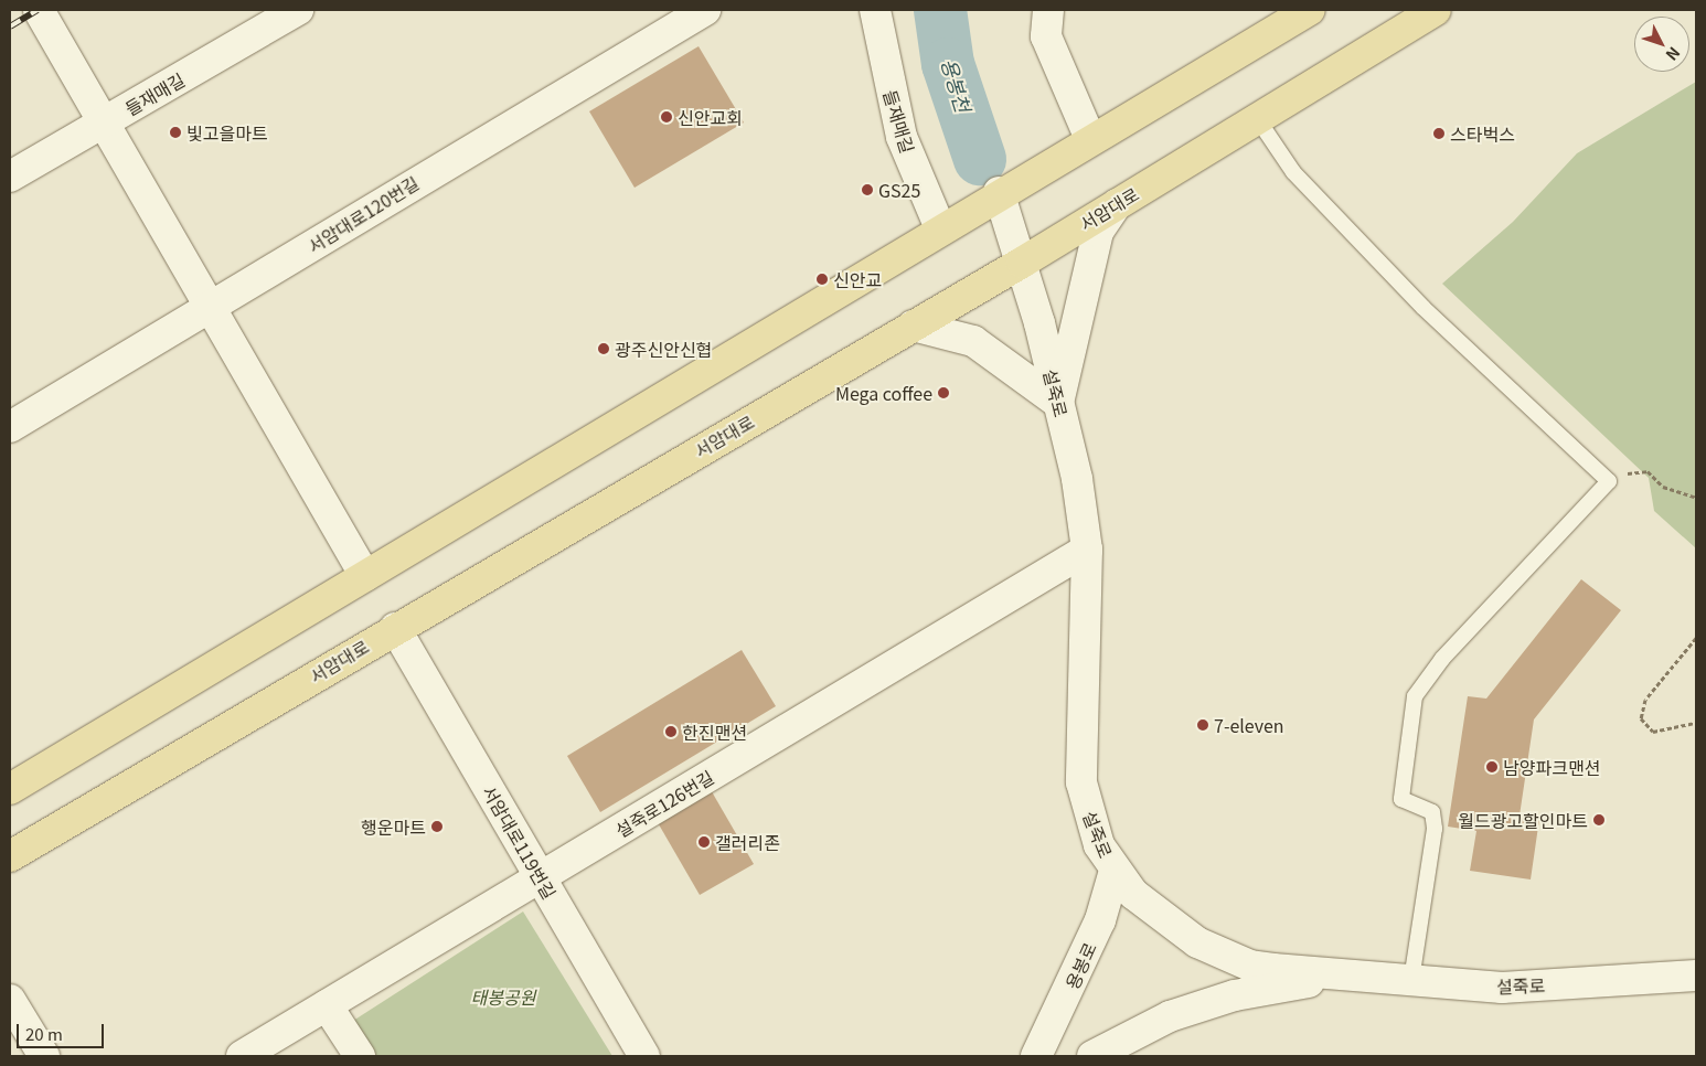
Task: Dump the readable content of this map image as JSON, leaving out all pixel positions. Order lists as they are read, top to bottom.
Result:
{
  "streets": {
    "main road": ["서암대로"],
    "street": [
      "들재매길",
      "서암대로120번길",
      "설죽로",
      "설죽로126번길",
      "서암대로119번길",
      "용봉로"
    ]
  },
  "crossings": [
    ["서암대로", "설죽로"],
    ["서암대로", "서암대로119번길"],
    ["설죽로", "설죽로126번길"],
    ["설죽로", "용봉로"],
    ["설죽로126번길", "서암대로119번길"]
  ],
  "water": ["용봉천"],
  "parks": ["태봉공원"],
  "places": [
    "신안교회",
    "빛고을마트",
    "스타벅스",
    "GS25",
    "신안교",
    "광주신안신협",
    "Mega coffee",
    "7-eleven",
    "한진맨션",
    "남양파크맨션",
    "월드광고할인마트",
    "행운마트",
    "갤러리존"
  ],
  "scale_bar": "20 m",
  "north": "bottom right"
}
